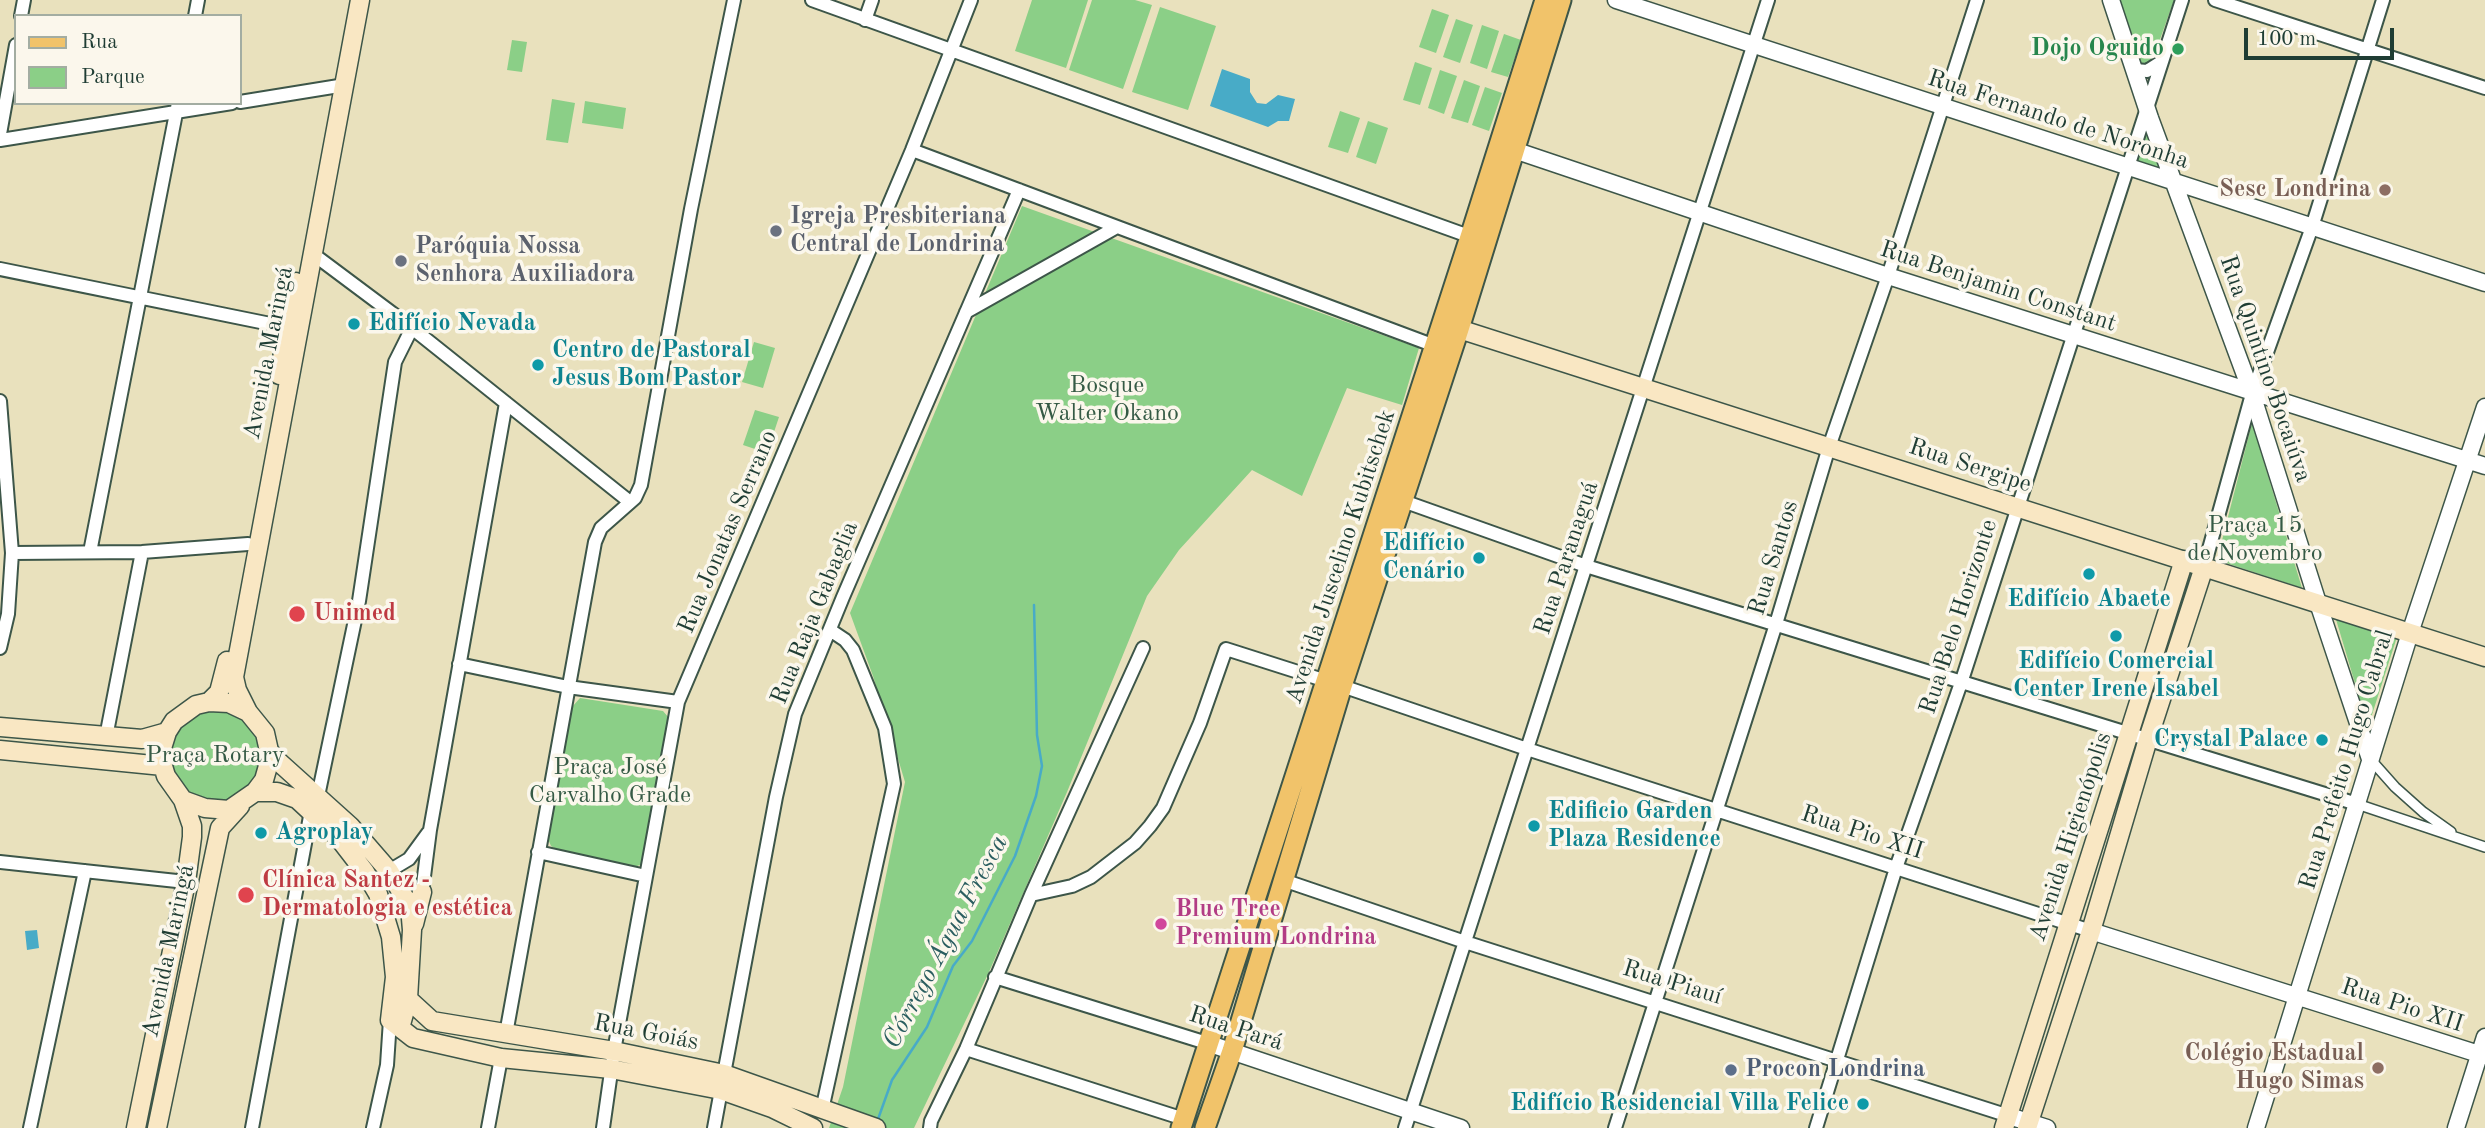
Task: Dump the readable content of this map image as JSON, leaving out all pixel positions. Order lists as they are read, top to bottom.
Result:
{
  "streets": {
    "main road": [
      "Avenida Maringá",
      "Rua Sergipe",
      "Avenida Juscelino Kubitschek",
      "Avenida Higienópolis",
      "Rua Goiás"
    ],
    "street": [
      "Rua Fernando de Noronha",
      "Rua Benjamin Constant",
      "Rua Quintino Bocaiúva",
      "Rua Jonatas Serrano",
      "Rua Paranaguá",
      "Rua Santos",
      "Rua Raja Gabaglia",
      "Rua Belo Horizonte",
      "Rua Prefeito Hugo Cabral",
      "Rua Pio XII",
      "Rua Piauí",
      "Rua Pará"
    ]
  },
  "crossings": [
    ["Rua Fernando de Noronha", "Rua Quintino Bocaiúva"],
    ["Rua Fernando de Noronha", "Rua Paranaguá"],
    ["Rua Fernando de Noronha", "Rua Santos"],
    ["Rua Fernando de Noronha", "Rua Belo Horizonte"],
    ["Rua Benjamin Constant", "Rua Quintino Bocaiúva"],
    ["Rua Benjamin Constant", "Avenida Juscelino Kubitschek"],
    ["Rua Benjamin Constant", "Rua Paranaguá"],
    ["Rua Benjamin Constant", "Rua Santos"],
    ["Rua Benjamin Constant", "Rua Belo Horizonte"],
    ["Rua Benjamin Constant", "Rua Prefeito Hugo Cabral"],
    ["Rua Quintino Bocaiúva", "Rua Sergipe"],
    ["Rua Quintino Bocaiúva", "Rua Belo Horizonte"],
    ["Rua Quintino Bocaiúva", "Rua Prefeito Hugo Cabral"],
    ["Rua Sergipe", "Avenida Juscelino Kubitschek"],
    ["Rua Sergipe", "Rua Paranaguá"],
    ["Rua Sergipe", "Rua Santos"],
    ["Rua Sergipe", "Rua Belo Horizonte"],
    ["Rua Sergipe", "Rua Prefeito Hugo Cabral"],
    ["Rua Sergipe", "Avenida Higienópolis"],
    ["Rua Jonatas Serrano", "Rua Goiás"],
    ["Avenida Juscelino Kubitschek", "Rua Pio XII"],
    ["Avenida Juscelino Kubitschek", "Rua Piauí"],
    ["Avenida Juscelino Kubitschek", "Rua Pará"],
    ["Rua Paranaguá", "Rua Pio XII"],
    ["Rua Paranaguá", "Rua Piauí"],
    ["Rua Paranaguá", "Rua Pará"],
    ["Rua Santos", "Rua Pio XII"],
    ["Rua Santos", "Rua Piauí"],
    ["Rua Raja Gabaglia", "Rua Goiás"],
    ["Rua Belo Horizonte", "Rua Pio XII"],
    ["Rua Belo Horizonte", "Rua Piauí"],
    ["Rua Prefeito Hugo Cabral", "Rua Pio XII"],
    ["Rua Pio XII", "Avenida Higienópolis"],
    ["Avenida Higienópolis", "Rua Piauí"]
  ],
  "water": ["Córrego Água Fresca"],
  "parks": [
    "Bosque Walter Okano",
    "Praça 15 de Novembro",
    "Praça Rotary",
    "Praça José Carvalho Grade"
  ],
  "places": [
    "Dojo Oguido",
    "Sesc Londrina",
    "Igreja Presbiteriana Central de Londrina",
    "Paróquia Nossa Senhora Auxiliadora",
    "Edifício Nevada",
    "Centro de Pastoral Jesus Bom Pastor",
    "Edifício Cenário",
    "Edifício Abaete",
    "Unimed",
    "Edifício Comercial Center Irene Isabel",
    "Crystal Palace",
    "Edificio Garden Plaza Residence",
    "Agroplay",
    "Clínica Santez - Dermatologia e estética",
    "Blue Tree Premium Londrina",
    "Colégio Estadual Hugo Simas",
    "Procon Londrina",
    "Edifício Residencial Villa Felice"
  ],
  "legend": ["Rua", "Parque"],
  "scale_bar": "100 m"
}
